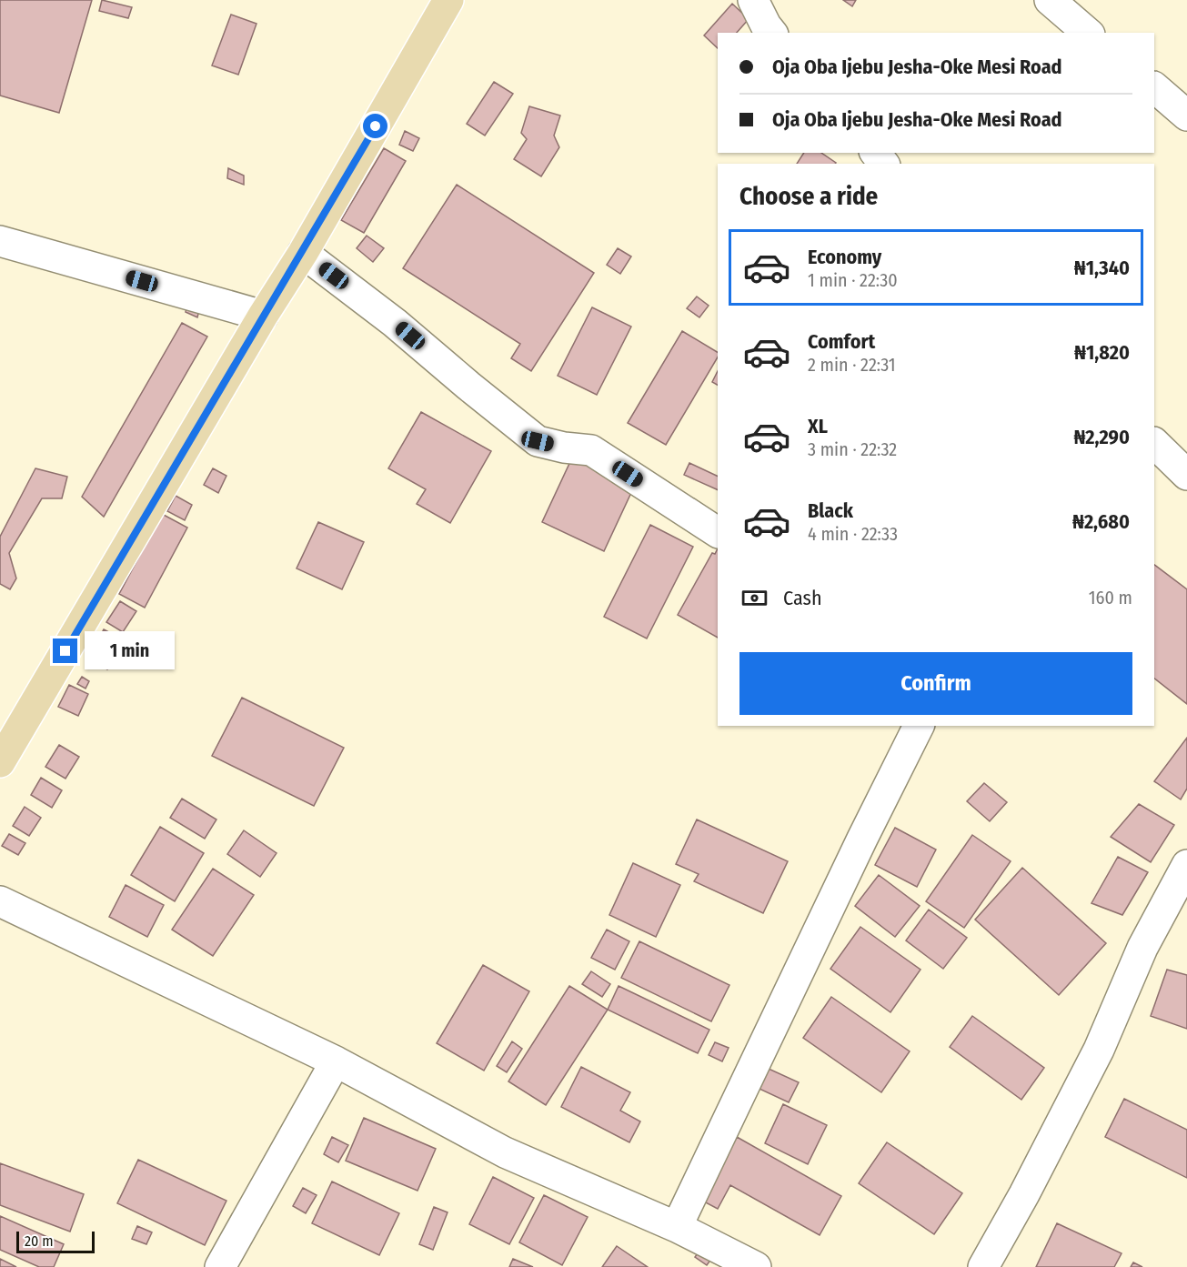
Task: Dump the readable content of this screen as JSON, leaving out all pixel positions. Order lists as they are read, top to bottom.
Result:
{
  "scale_bar": "20 m",
  "page": {
    "banner": ["Oja Oba Ijebu Jesha-Oke Mesi Road", "Oja Oba Ijebu Jesha-Oke Mesi Road"],
    "heading": "Choose a ride",
    "list": [
      {
        "name": "Economy",
        "note": "1 min · 22:30",
        "value": "₦1,340"
      },
      {
        "name": "Comfort",
        "note": "2 min · 22:31",
        "value": "₦1,820"
      },
      {
        "name": "XL",
        "note": "3 min · 22:32",
        "value": "₦2,290"
      },
      {
        "name": "Black",
        "note": "4 min · 22:33",
        "value": "₦2,680"
      }
    ],
    "pay": ["Cash", "160 m"],
    "bubble": "1 min",
    "buttons": "Confirm",
    "scale": "20 m"
  }
}
